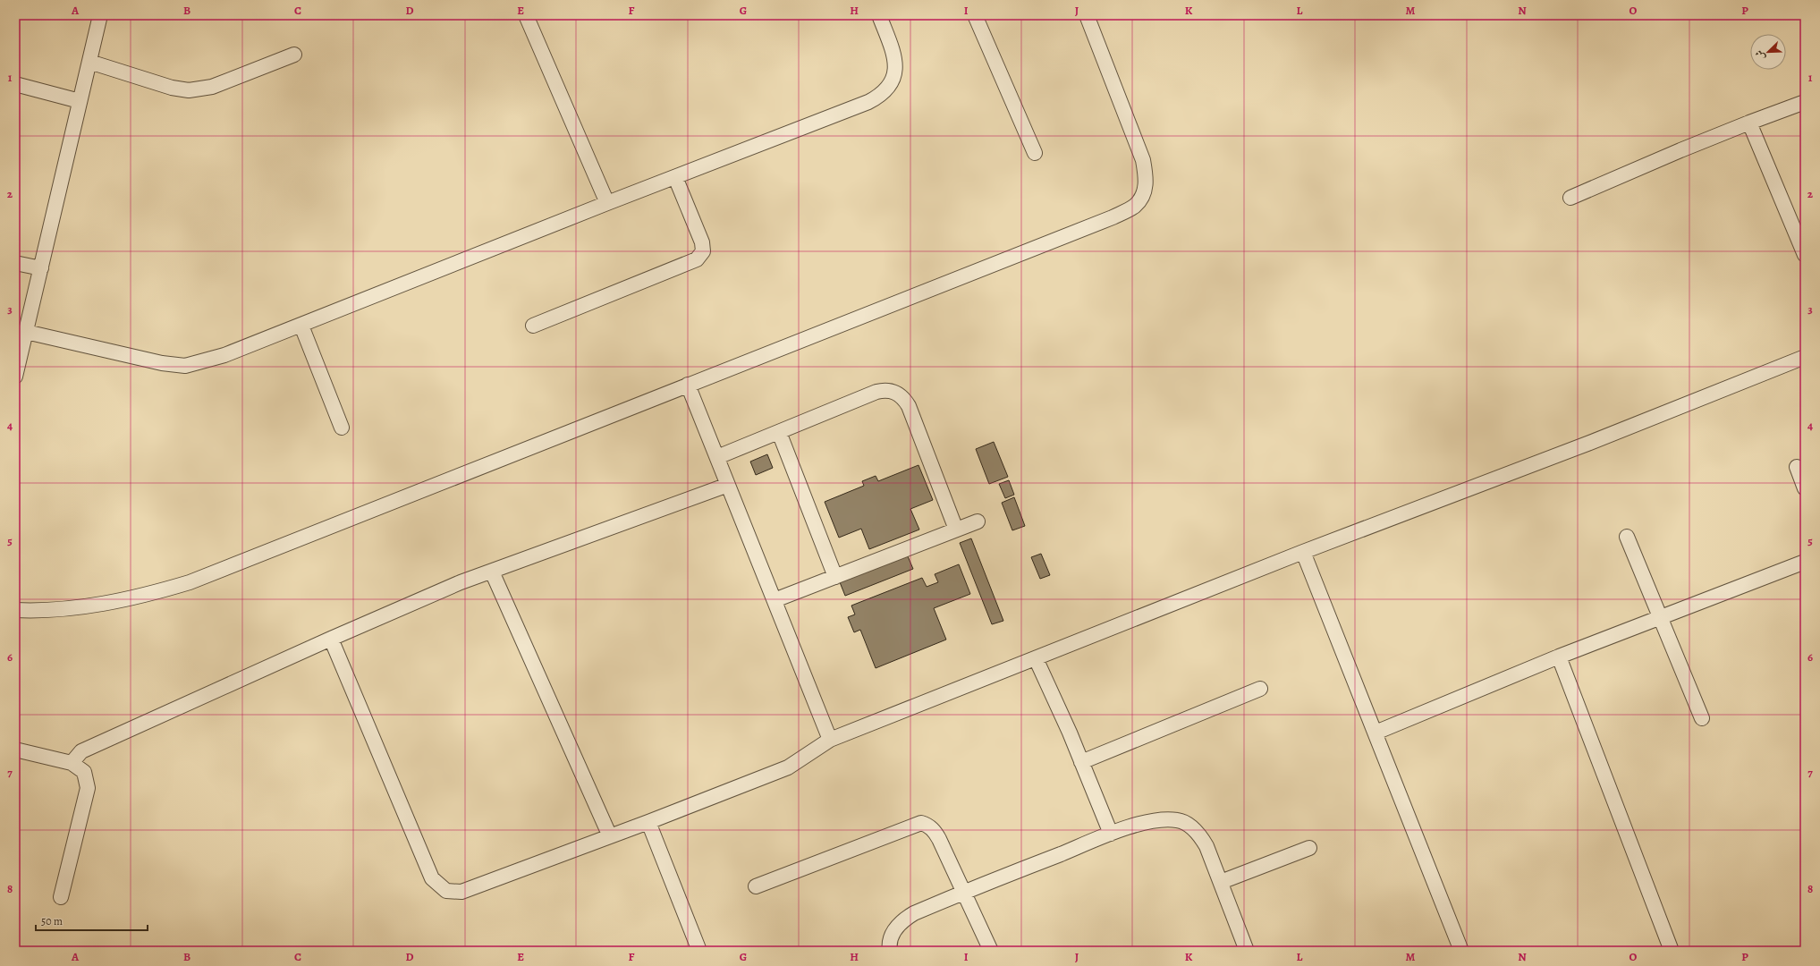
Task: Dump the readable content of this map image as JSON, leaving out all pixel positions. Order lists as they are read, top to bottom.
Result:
{
  "scale_bar": "50 m",
  "north": "bottom left",
  "grid": {
    "columns": [
      "A",
      "B",
      "C",
      "D",
      "E",
      "F",
      "G",
      "H",
      "I",
      "J",
      "K",
      "L",
      "M",
      "N",
      "O",
      "P"
    ],
    "rows": [
      "1",
      "2",
      "3",
      "4",
      "5",
      "6",
      "7",
      "8"
    ]
  }
}
